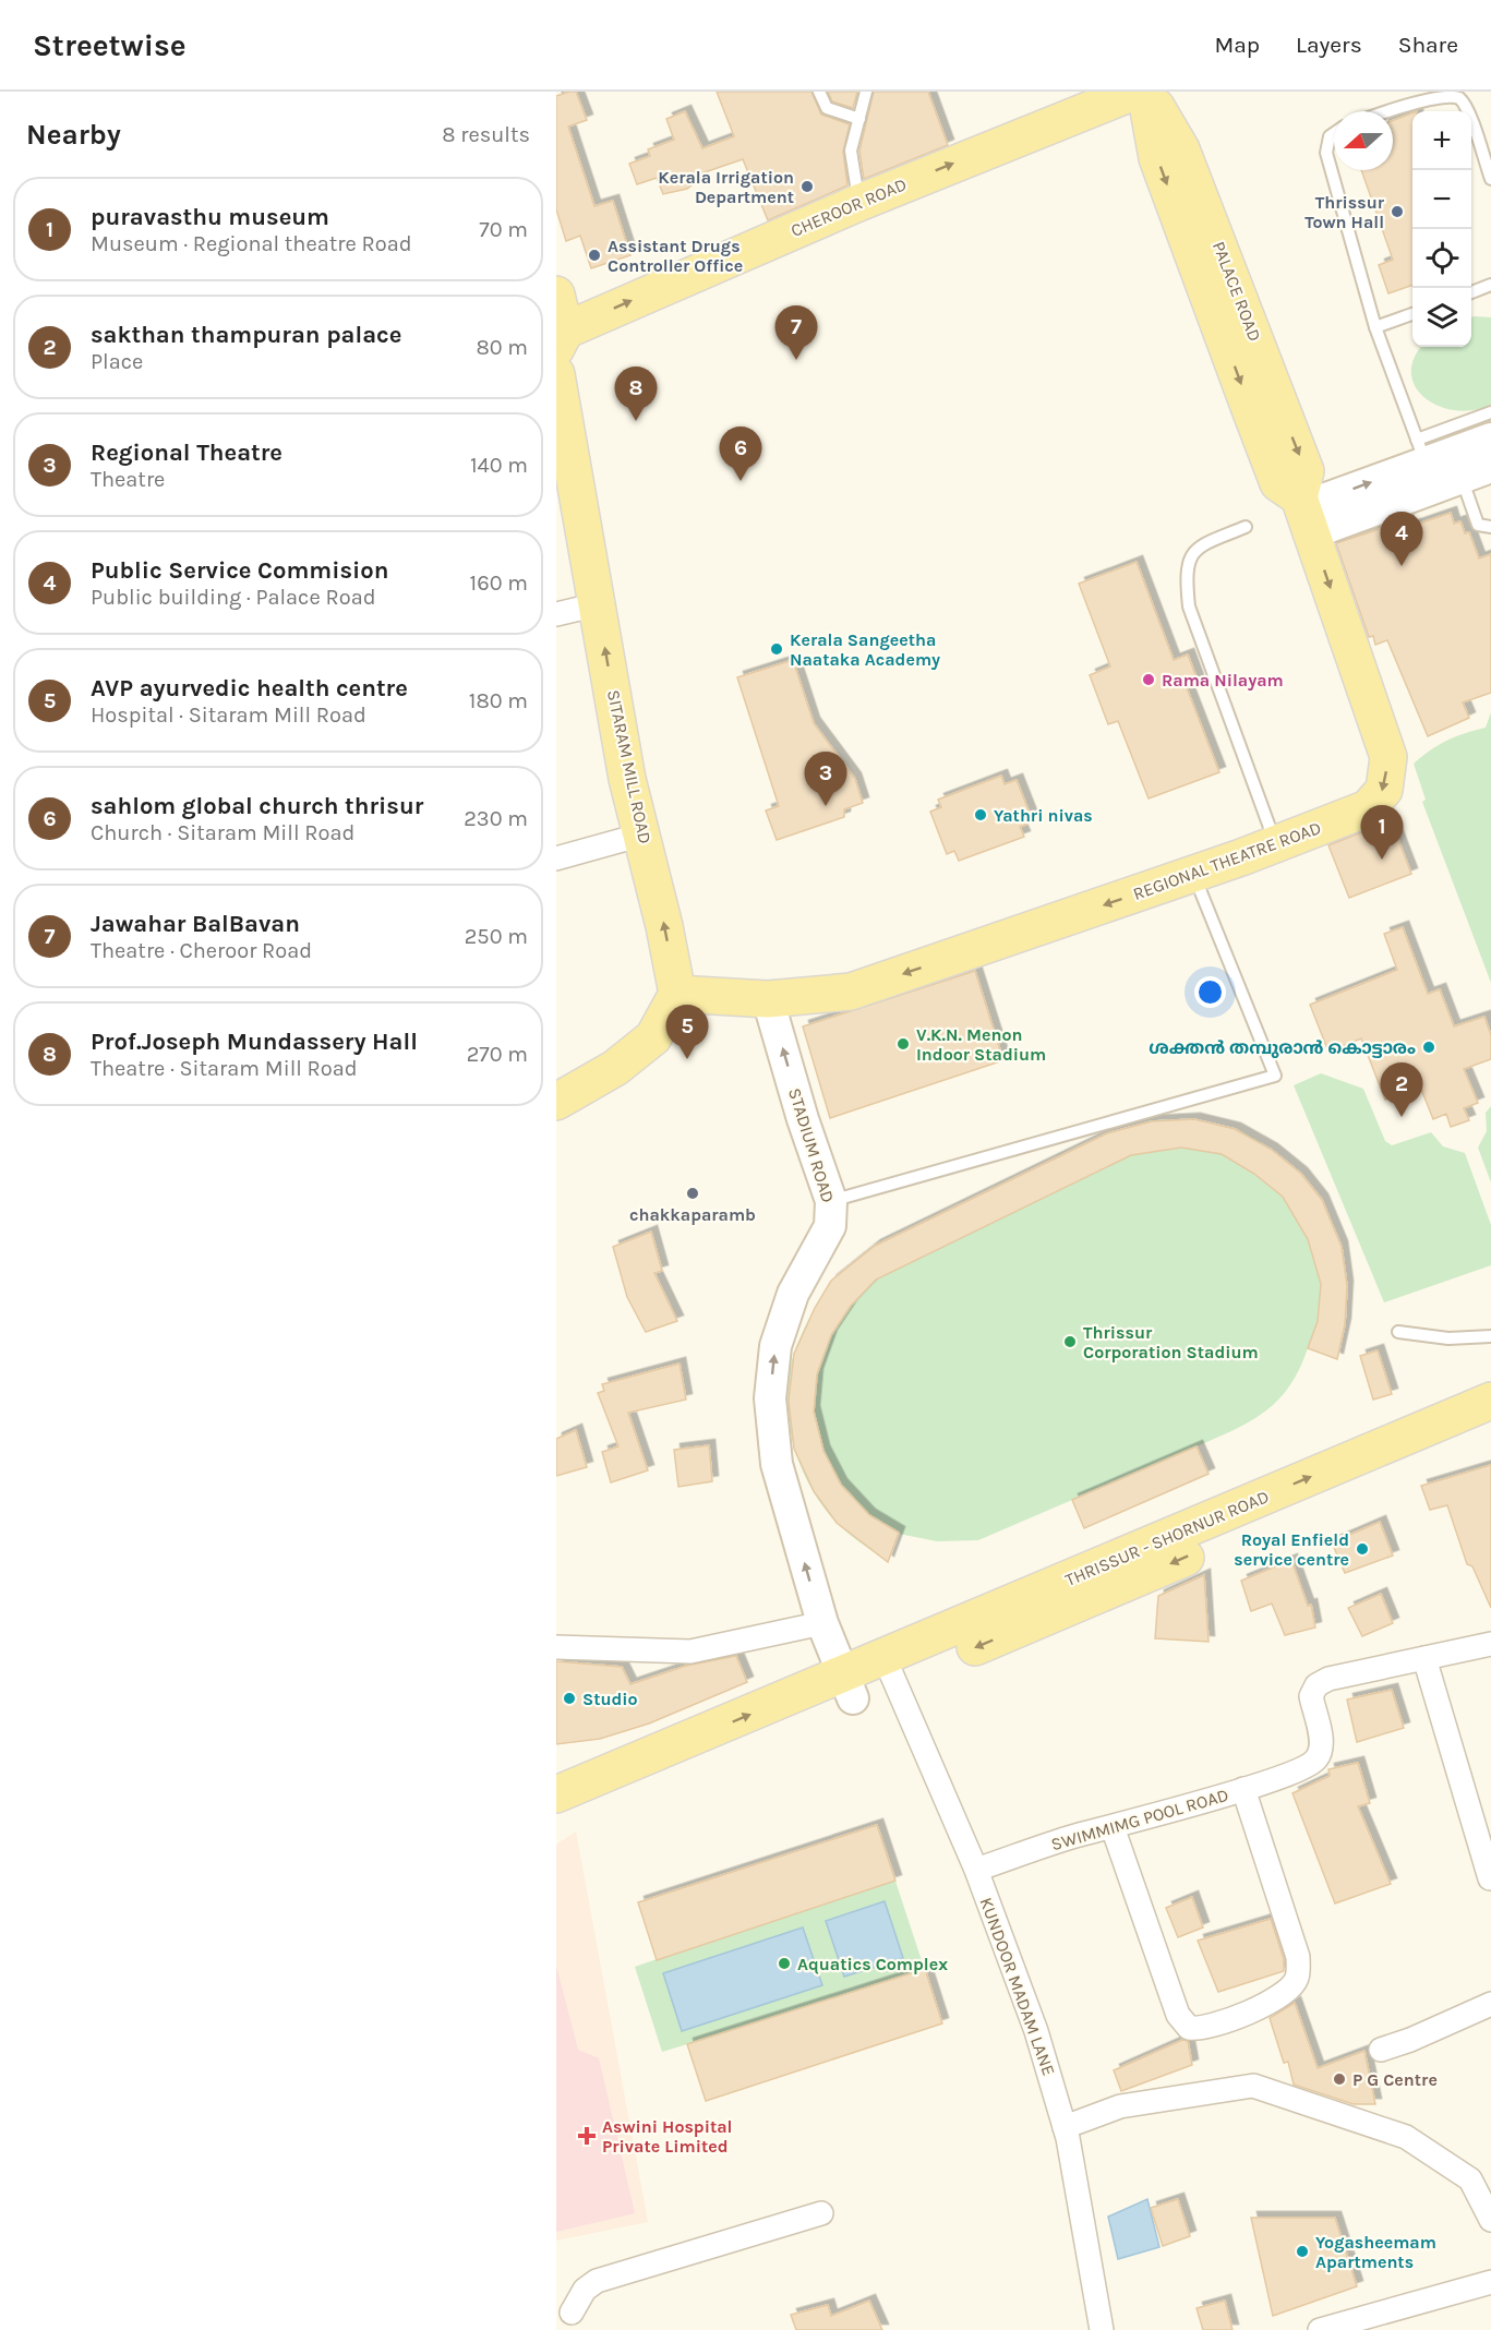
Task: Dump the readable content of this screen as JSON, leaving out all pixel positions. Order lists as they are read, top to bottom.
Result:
{
  "streets": {
    "main road": [
      "CHEROOR ROAD",
      "PALACE ROAD",
      "SITARAM MILL ROAD",
      "REGIONAL THEATRE ROAD",
      "STADIUM ROAD",
      "THRISSUR - SHORNUR ROAD"
    ],
    "street": ["SWIMMIMG POOL ROAD", "KUNDOOR MADAM LANE"]
  },
  "crossings": [
    ["PALACE ROAD", "REGIONAL THEATRE ROAD"],
    ["REGIONAL THEATRE ROAD", "STADIUM ROAD"],
    ["STADIUM ROAD", "THRISSUR - SHORNUR ROAD"],
    ["THRISSUR - SHORNUR ROAD", "KUNDOOR MADAM LANE"],
    ["SWIMMIMG POOL ROAD", "KUNDOOR MADAM LANE"]
  ],
  "one_way": [
    "CHEROOR ROAD",
    "PALACE ROAD",
    "SITARAM MILL ROAD",
    "STADIUM ROAD"
  ],
  "places": {
    "other": [
      "Kerala Irrigation Department",
      "Thrissur Town Hall",
      "Assistant Drugs Controller Office",
      "Kerala Sangeetha Naataka Academy",
      "Rama Nilayam",
      "Yathri nivas",
      "V.K.N. Menon Indoor Stadium",
      "ശക്തൻ തമ്പുരാൻ കൊട്ടാരം",
      "chakkaparamb",
      "Thrissur Corporation Stadium",
      "Royal Enfield service centre",
      "Studio",
      "Aquatics Complex",
      "P G Centre",
      "Yogasheemam Apartments"
    ],
    "health": ["Aswini Hospital Private Limited"]
  },
  "north": "left",
  "page": {
    "header": "Streetwise",
    "nav": ["Map", "Layers", "Share"],
    "heading": ["Nearby", "8 results"],
    "map_buttons": ["+", "−"],
    "list": [
      {
        "mark": "1",
        "name": "puravasthu museum",
        "note": "Museum · Regional theatre Road",
        "value": "70 m"
      },
      {
        "mark": "2",
        "name": "sakthan thampuran palace",
        "note": "Place",
        "value": "80 m"
      },
      {
        "mark": "3",
        "name": "Regional Theatre",
        "note": "Theatre",
        "value": "140 m"
      },
      {
        "mark": "4",
        "name": "Public Service Commision",
        "note": "Public building · Palace Road",
        "value": "160 m"
      },
      {
        "mark": "5",
        "name": "AVP ayurvedic health centre",
        "note": "Hospital · Sitaram Mill Road",
        "value": "180 m"
      },
      {
        "mark": "6",
        "name": "sahlom global church thrisur",
        "note": "Church · Sitaram Mill Road",
        "value": "230 m"
      },
      {
        "mark": "7",
        "name": "Jawahar BalBavan",
        "note": "Theatre · Cheroor Road",
        "value": "250 m"
      },
      {
        "mark": "8",
        "name": "Prof.Joseph Mundassery Hall",
        "note": "Theatre · Sitaram Mill Road",
        "value": "270 m"
      }
    ],
    "pins": [
      "7",
      "8",
      "6",
      "4",
      "3",
      "1",
      "5",
      "2"
    ]
  }
}
